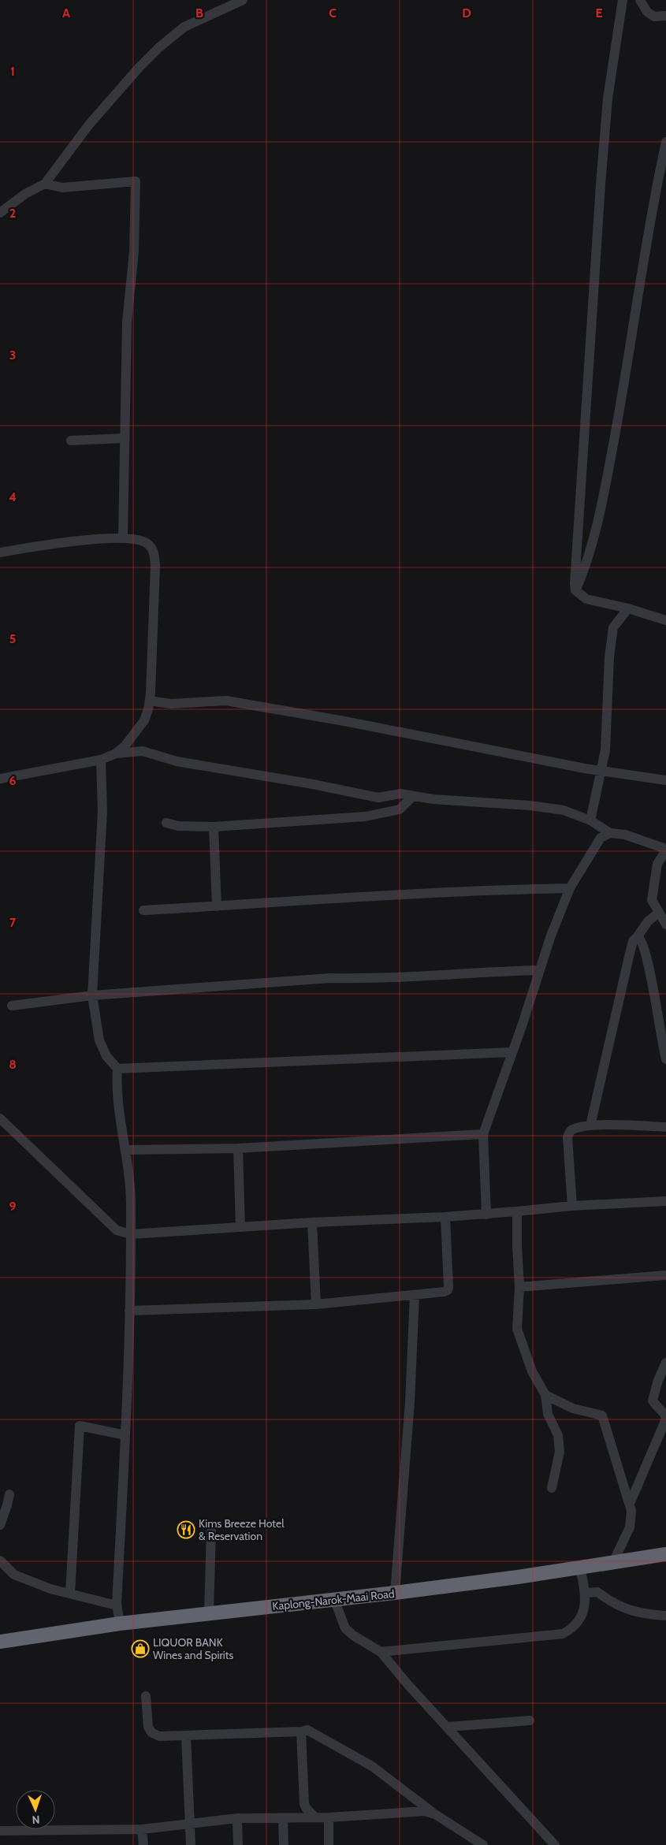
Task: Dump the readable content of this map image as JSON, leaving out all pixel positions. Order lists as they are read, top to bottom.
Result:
{
  "streets": {
    "highway": ["Kaplong-Narok-Maai Road"]
  },
  "places": {
    "restaurant": ["Kims Breeze Hotel & Reservation"],
    "shop": ["LIQUOR BANK Wines and Spirits"]
  },
  "north": "bottom",
  "grid": {
    "columns": [
      "A",
      "B",
      "C",
      "D",
      "E"
    ],
    "rows": [
      "1",
      "2",
      "3",
      "4",
      "5",
      "6",
      "7",
      "8",
      "9"
    ]
  }
}
